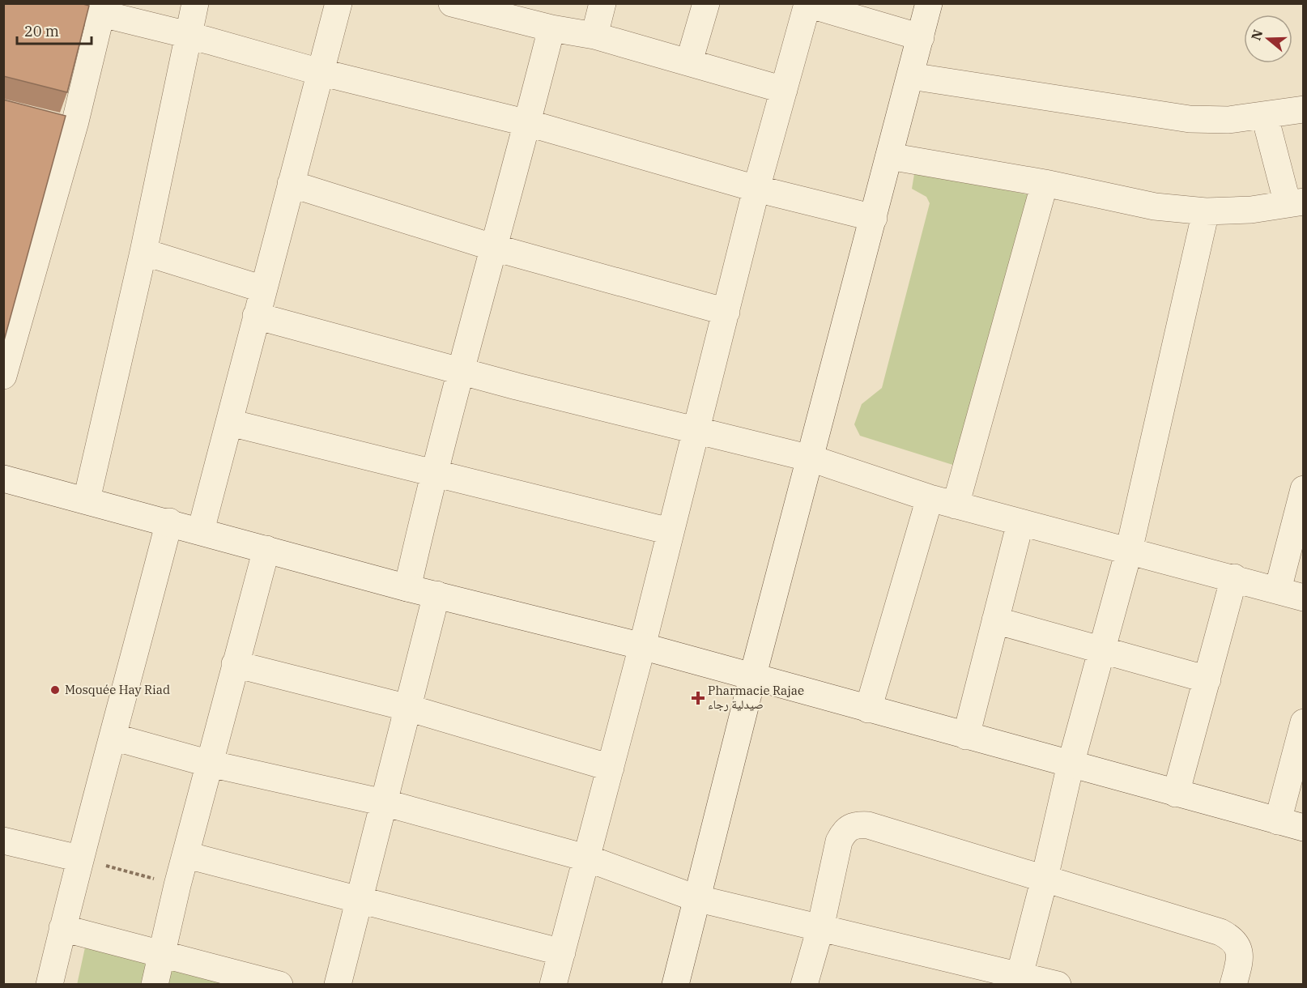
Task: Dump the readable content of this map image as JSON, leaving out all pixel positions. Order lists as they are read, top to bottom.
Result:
{
  "places": {
    "other": ["Mosquée Hay Riad"],
    "health": ["Pharmacie Rajae صيدلية رجاء"]
  },
  "scale_bar": "20 m",
  "north": "left"
}
